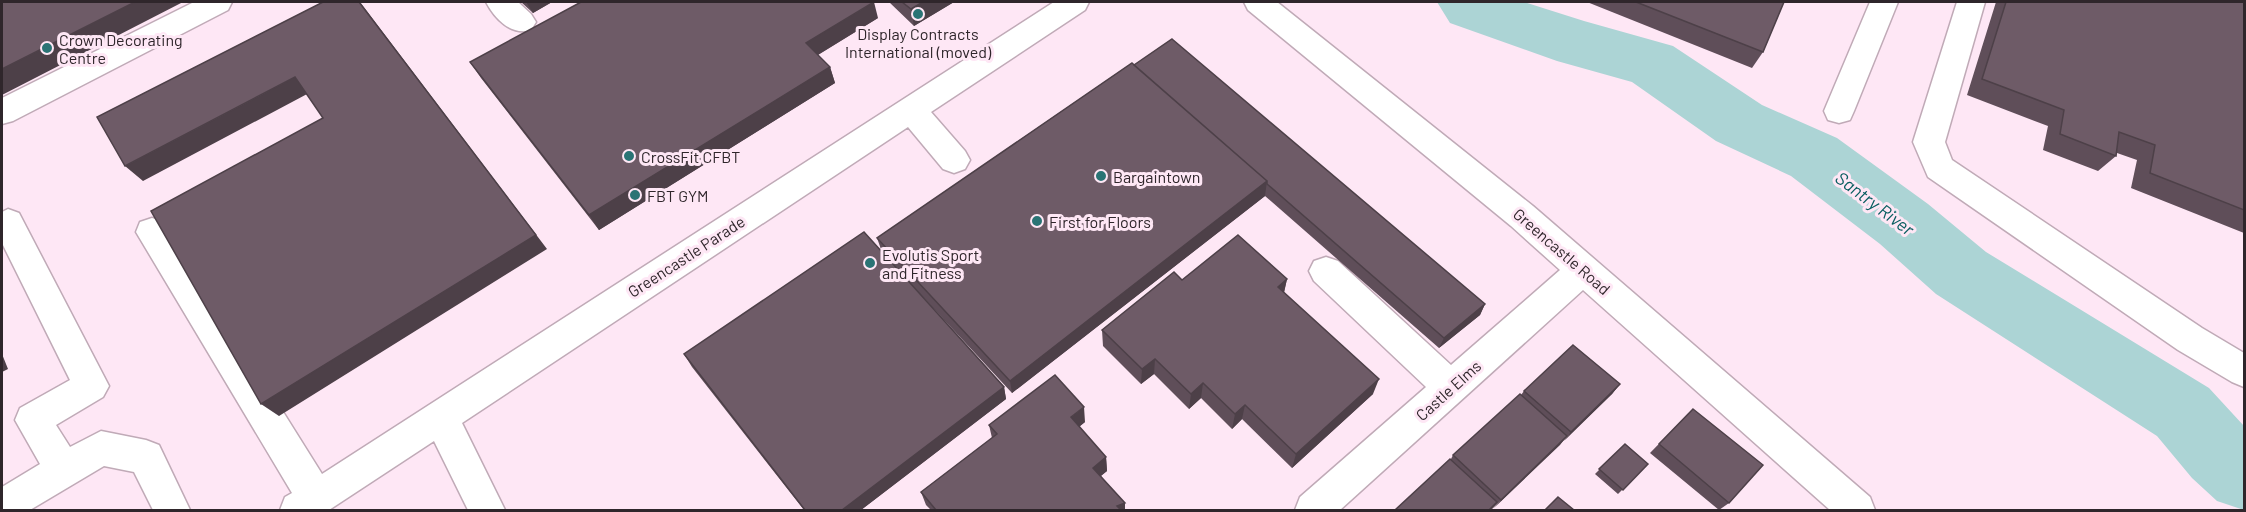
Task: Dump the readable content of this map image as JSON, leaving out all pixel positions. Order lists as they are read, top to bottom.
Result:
{
  "streets": {
    "street": ["Greencastle Road", "Greencastle Parade", "Castle Elms"]
  },
  "crossings": [
    ["Greencastle Road", "Castle Elms"]
  ],
  "water": ["Santry River"],
  "places": [
    "Display Contracts International (moved)",
    "Crown Decorating Centre",
    "CrossFit CFBT",
    "Bargaintown",
    "FBT GYM",
    "First for Floors",
    "Evolutis Sport and Fitness"
  ]
}
